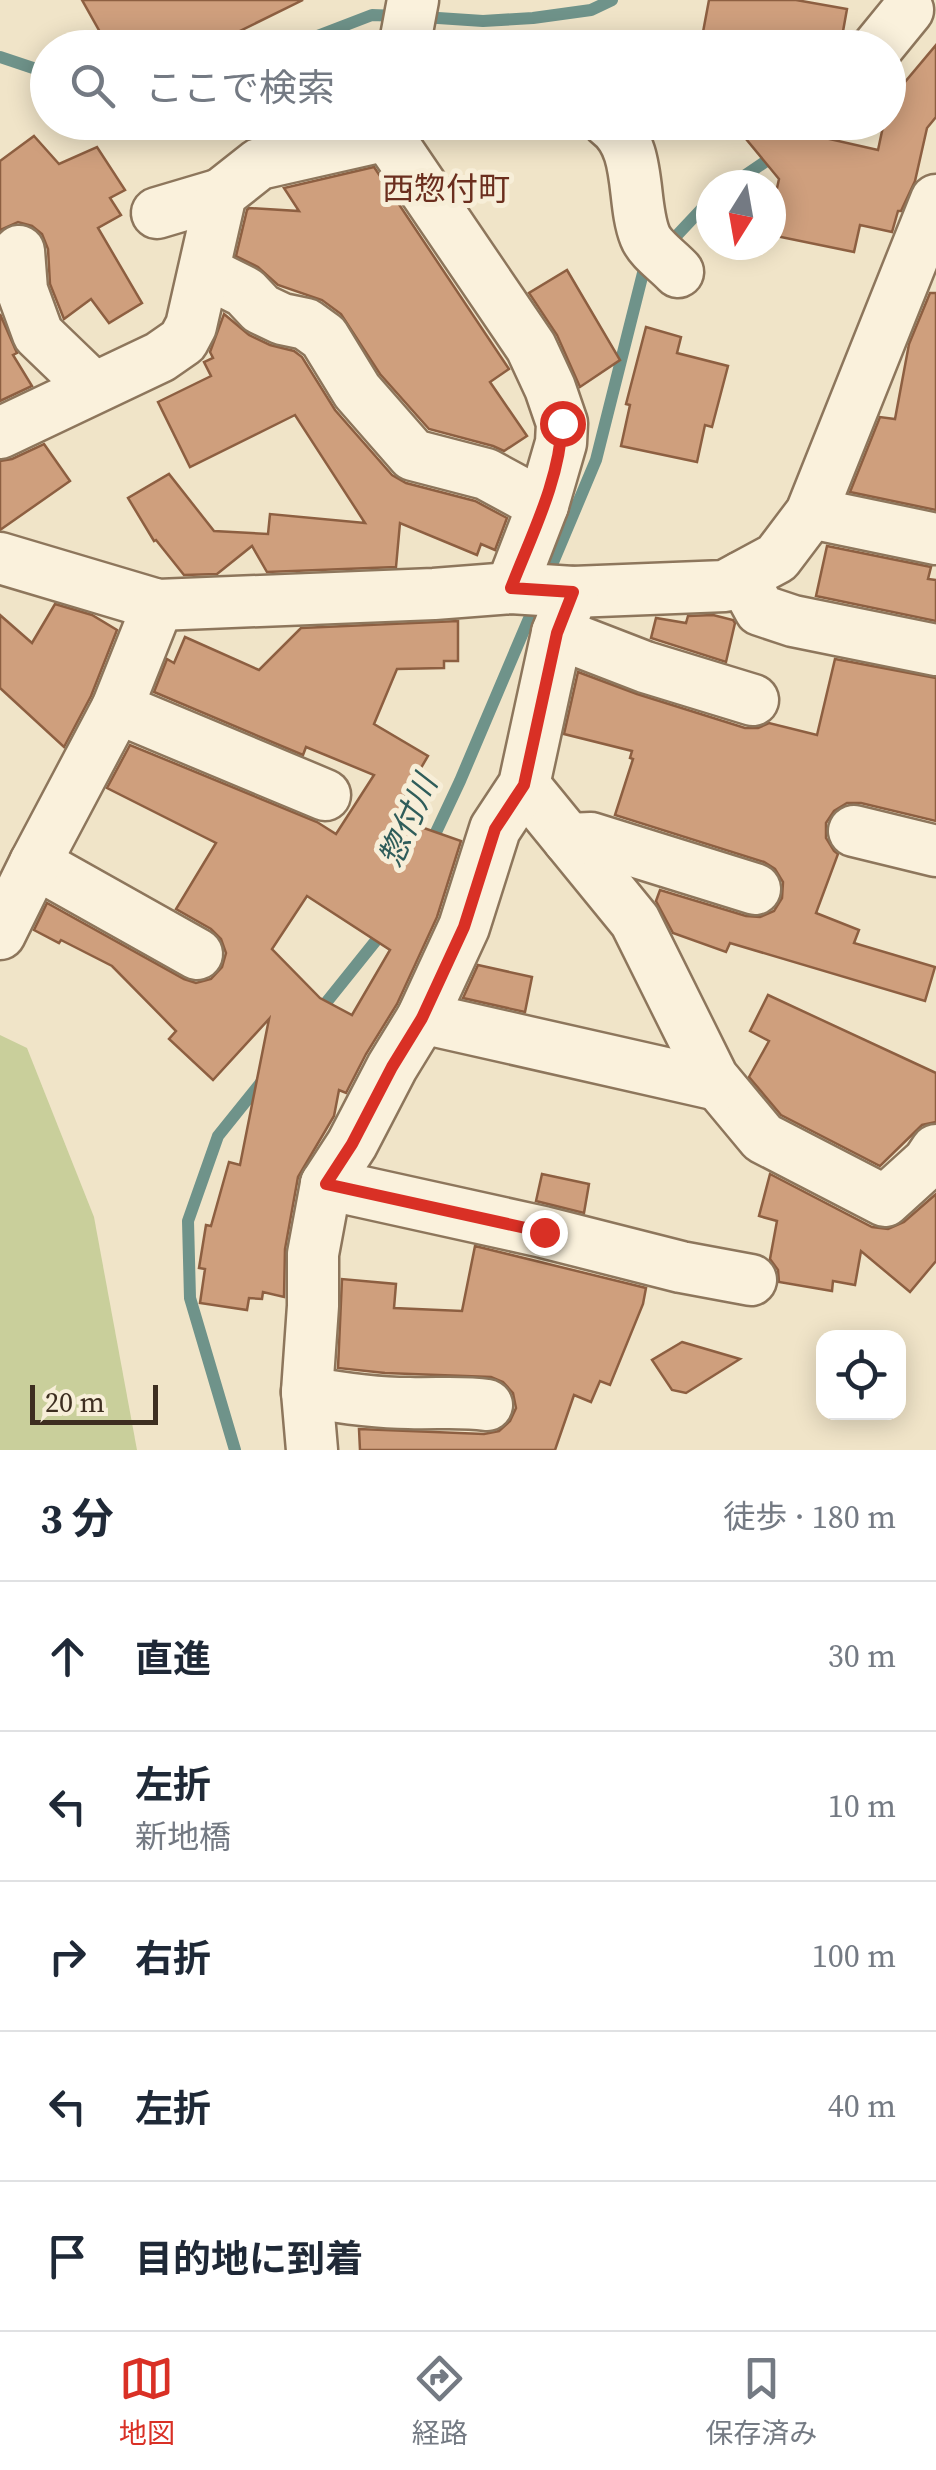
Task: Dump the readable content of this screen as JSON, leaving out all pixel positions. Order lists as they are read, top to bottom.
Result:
{
  "districts": ["西惣付町"],
  "water": ["惣付川"],
  "scale_bar": "20 m",
  "north": "bottom",
  "page": {
    "search": "ここで検索",
    "scale": "20 m",
    "heading": ["3 分", "徒歩 · 180 m"],
    "list": [
      ["直進", "30 m"],
      ["左折", "新地橋", "10 m"],
      ["右折", "100 m"],
      ["左折", "40 m"],
      "目的地に到着"
    ],
    "nav": ["地図", "経路", "保存済み"]
  }
}
